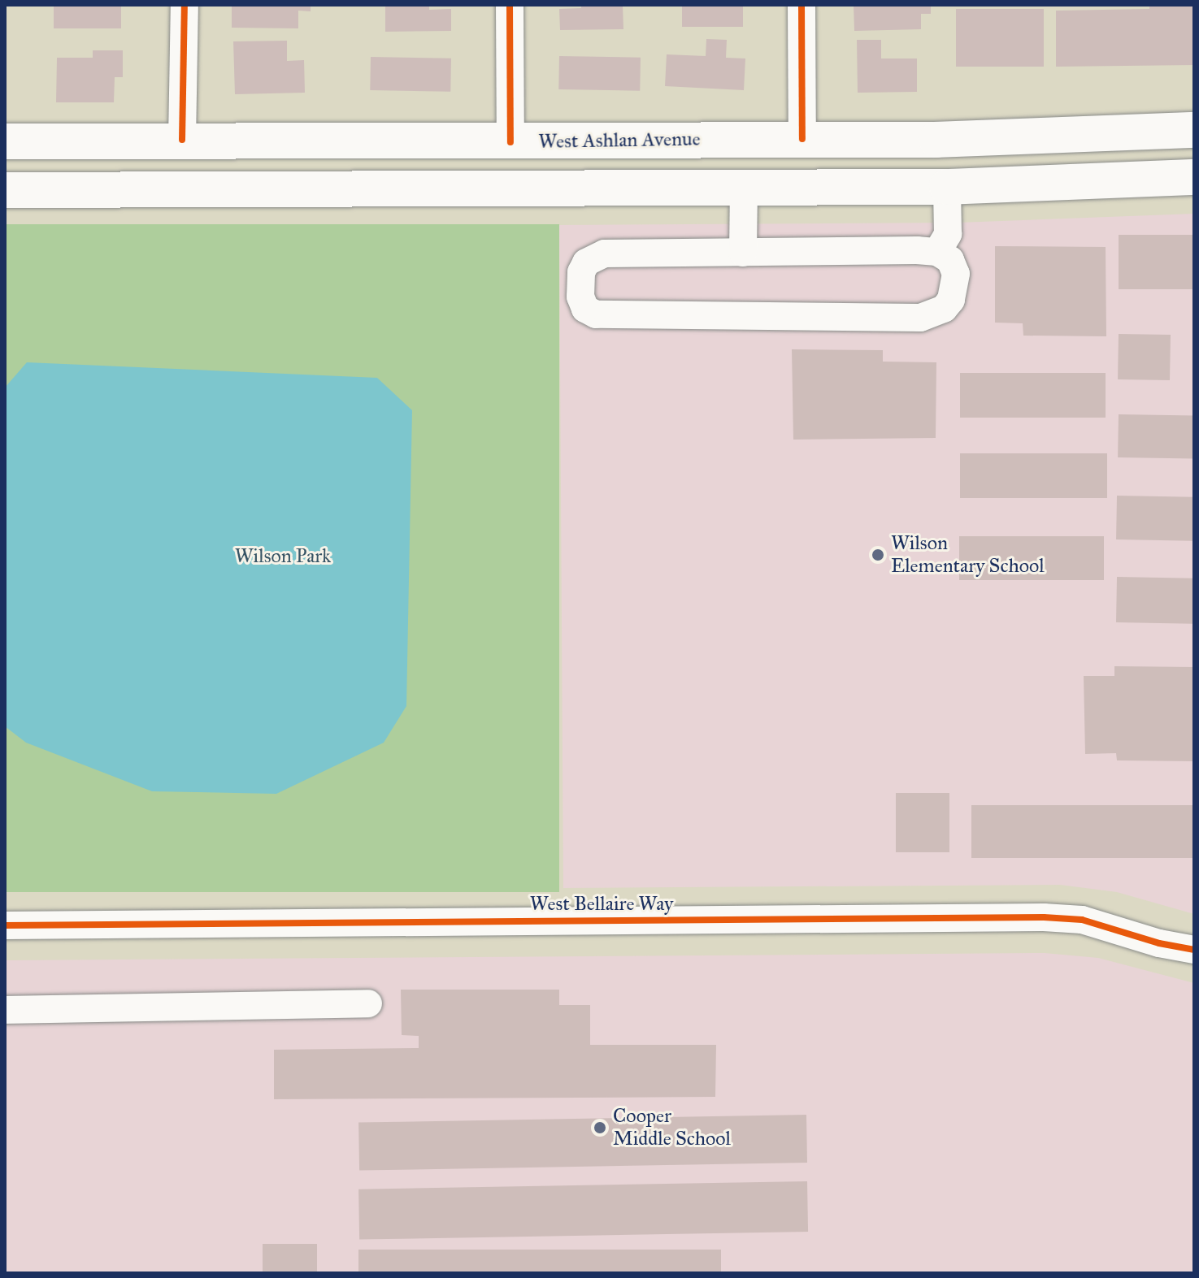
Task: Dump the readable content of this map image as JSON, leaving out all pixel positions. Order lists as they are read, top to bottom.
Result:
{
  "streets": {
    "main road": ["West Ashlan Avenue"],
    "street": ["West Bellaire Way"]
  },
  "parks": ["Wilson Park"],
  "places": ["Wilson Elementary School", "Cooper Middle School"]
}
